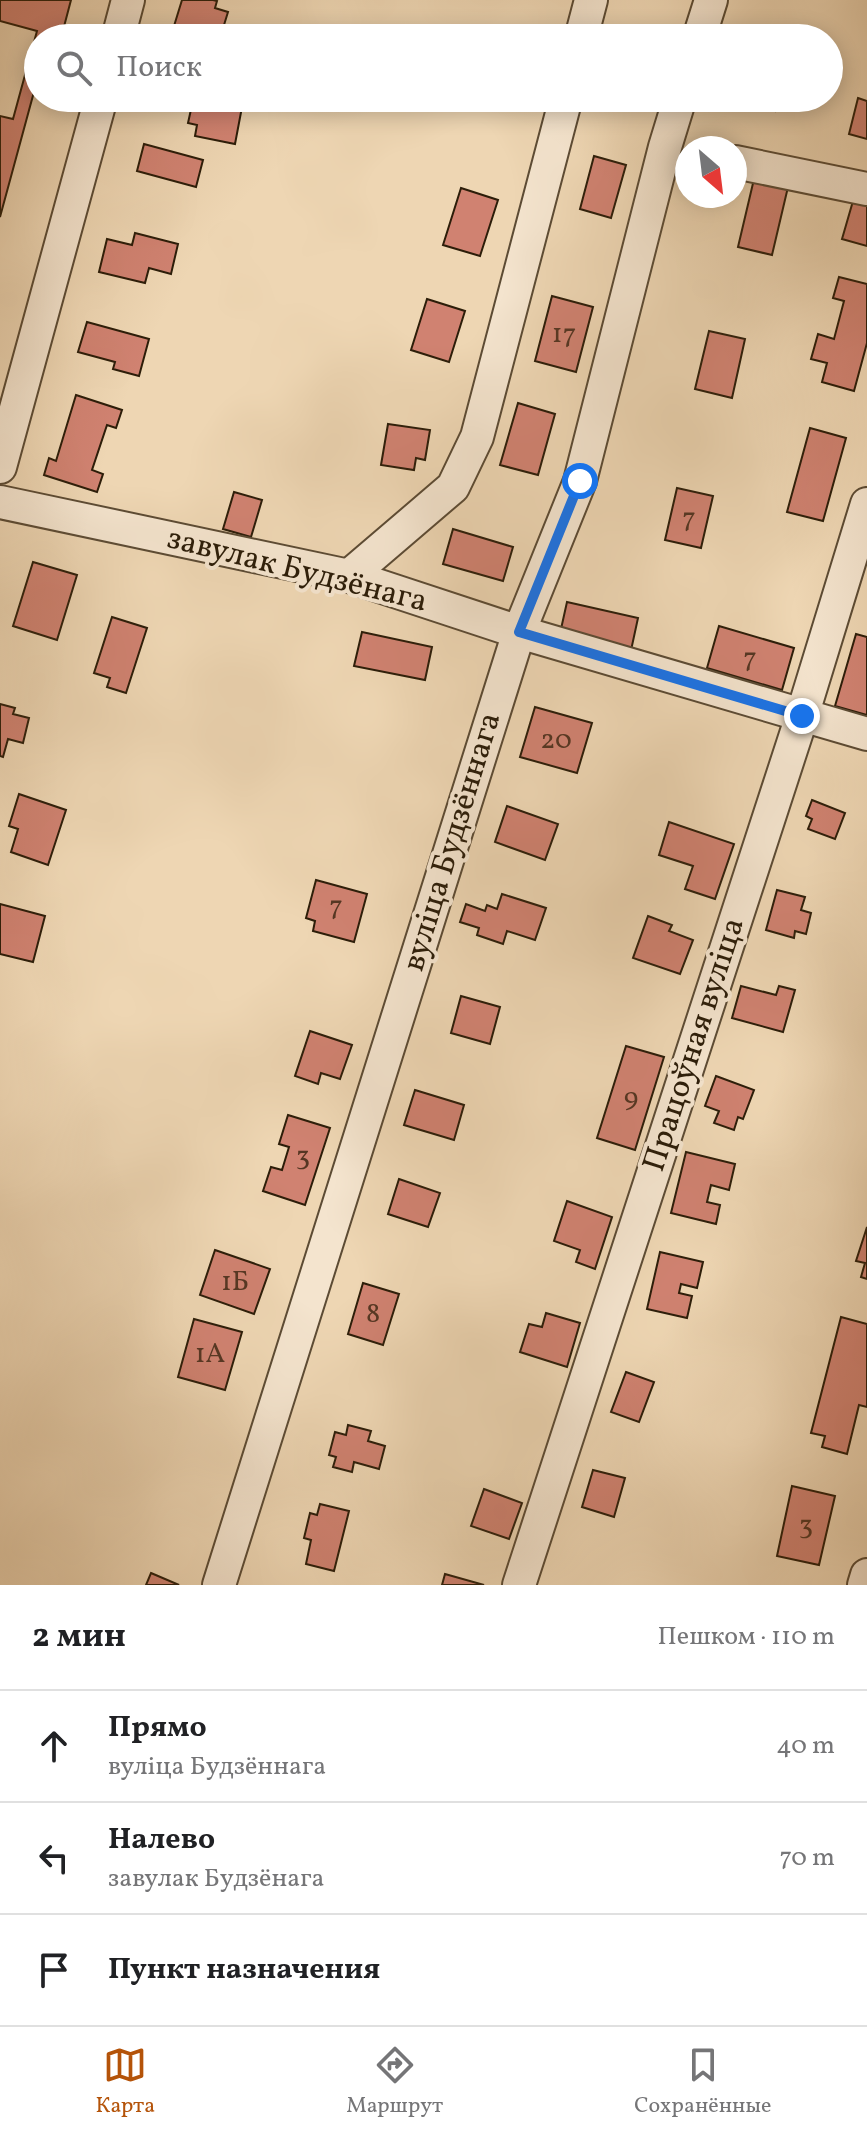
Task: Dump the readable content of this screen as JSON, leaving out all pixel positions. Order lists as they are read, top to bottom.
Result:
{
  "streets": {
    "street": ["завулак Будзёнага", "вуліца Будзённага", "Працоўная вуліца"]
  },
  "crossings": [
    ["завулак Будзёнага", "вуліца Будзённага"],
    ["завулак Будзёнага", "Працоўная вуліца"]
  ],
  "house_numbers": [
    "17",
    "7",
    "7",
    "20",
    "7",
    "9",
    "3",
    "1Б",
    "8",
    "1А",
    "3"
  ],
  "north": "bottom right",
  "page": {
    "search": "Поиск",
    "heading": ["2 мин", "Пешком · 110 m"],
    "list": [
      ["Прямо", "вуліца Будзённага", "40 m"],
      ["Налево", "завулак Будзёнага", "70 m"],
      "Пункт назначения"
    ],
    "nav": ["Карта", "Маршрут", "Сохранённые"]
  }
}
